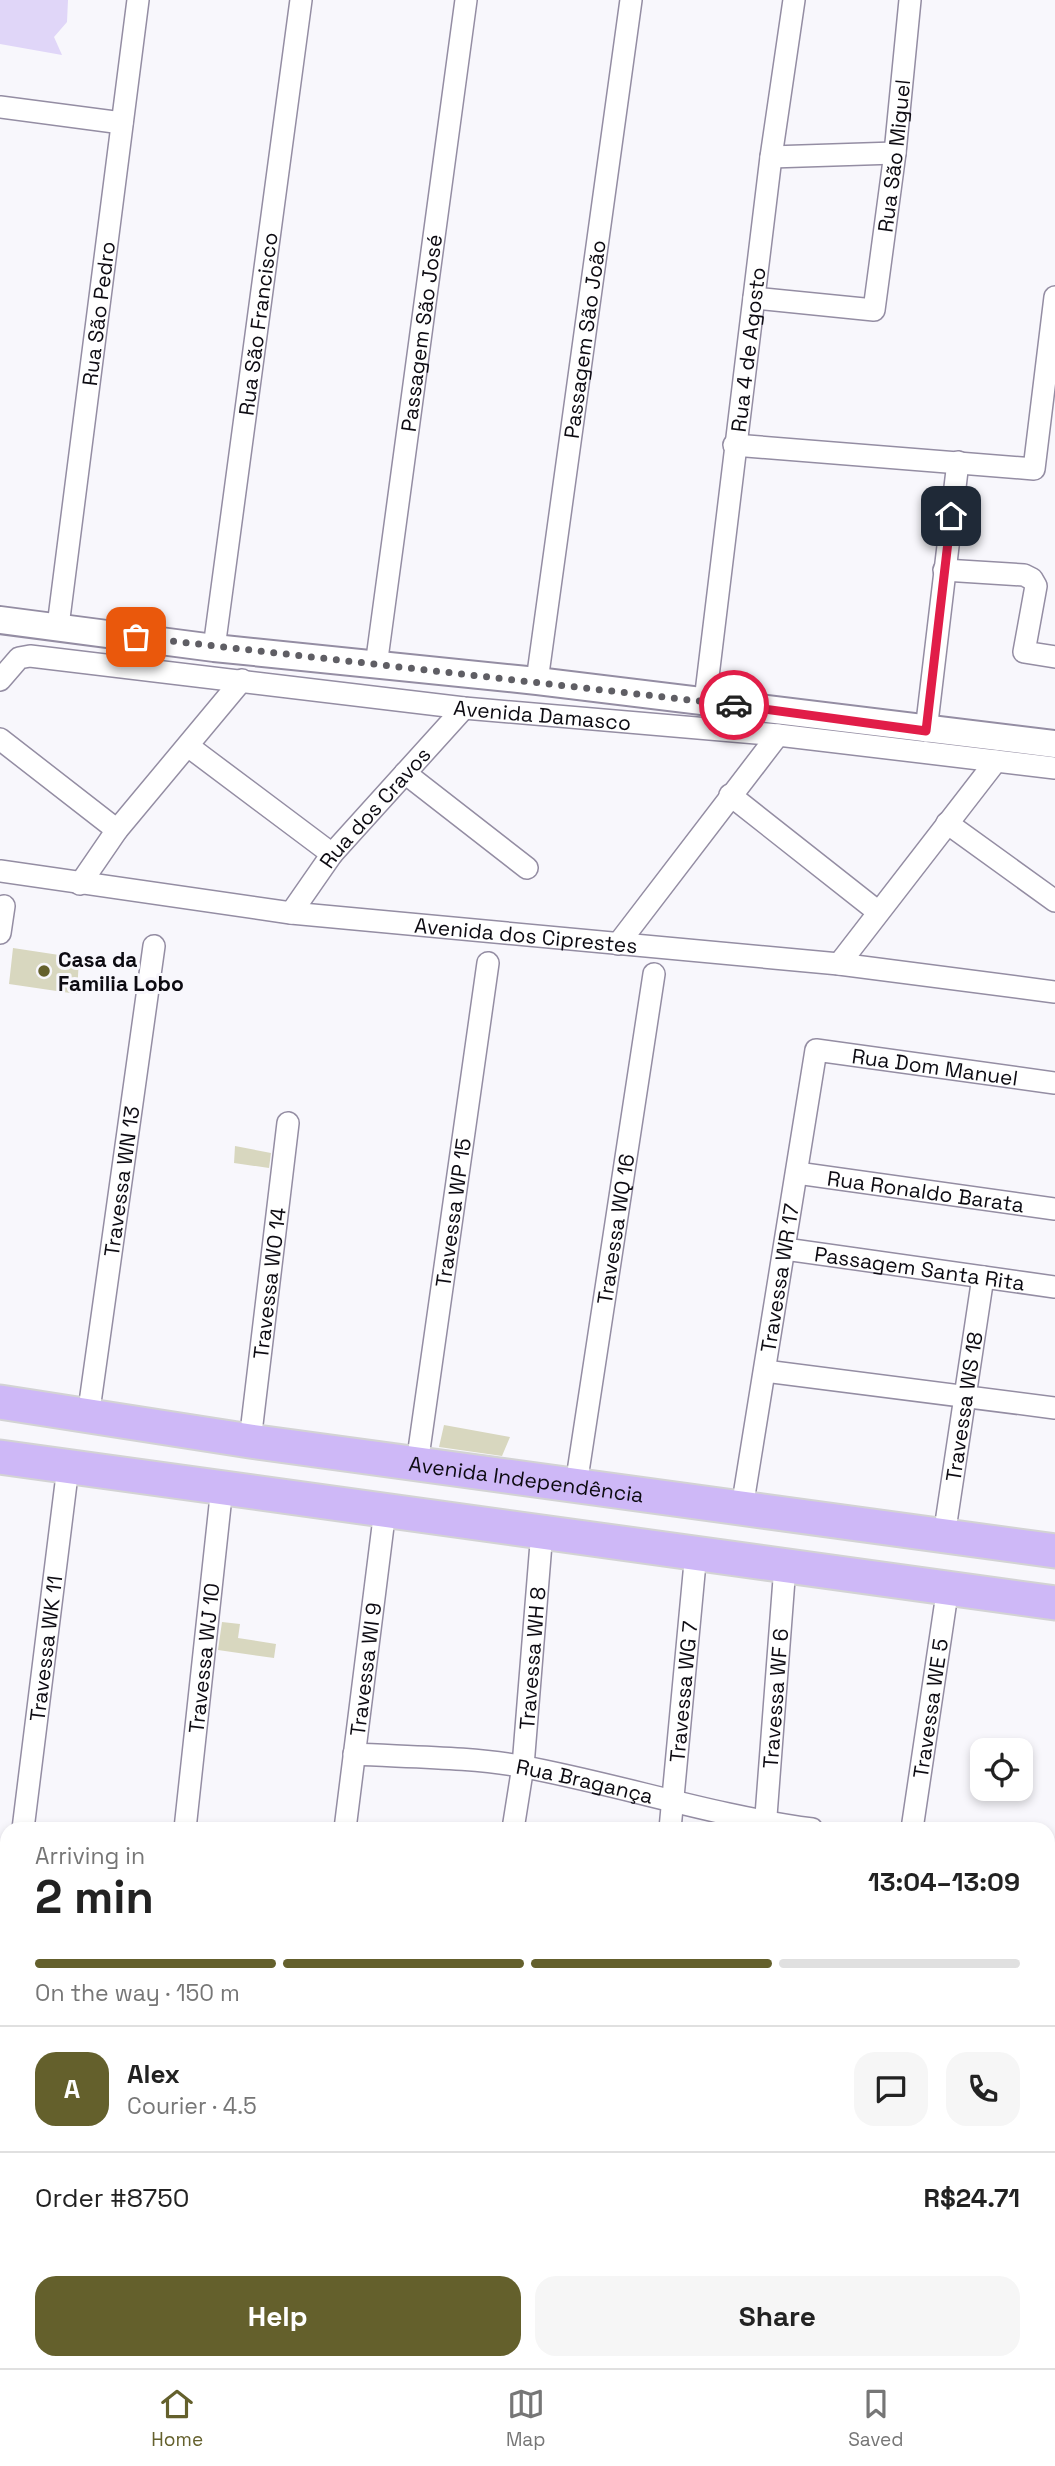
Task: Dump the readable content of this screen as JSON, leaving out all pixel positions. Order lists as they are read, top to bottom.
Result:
{
  "streets": {
    "main road": ["Avenida Independência"],
    "street": [
      "Rua São Miguel",
      "Rua São Pedro",
      "Rua São Francisco",
      "Passagem São José",
      "Passagem São João",
      "Rua 4 de Agosto",
      "Avenida Damasco",
      "Rua dos Cravos",
      "Avenida dos Ciprestes",
      "Rua Dom Manuel",
      "Travessa WN 13",
      "Rua Ronaldo Barata",
      "Travessa WP 15",
      "Travessa WQ 16",
      "Passagem Santa Rita",
      "Travessa WR 17",
      "Travessa WO 14",
      "Travessa WS 18",
      "Travessa WK 11",
      "Travessa WJ 10",
      "Travessa WH 8",
      "Travessa WI 9",
      "Travessa WG 7",
      "Travessa WF 6",
      "Travessa WE 5",
      "Rua Bragança"
    ]
  },
  "crossings": [
    ["Rua São Miguel", "Rua 4 de Agosto"],
    ["Rua São Pedro", "Avenida Damasco"],
    ["Rua São Francisco", "Avenida Damasco"],
    ["Passagem São José", "Avenida Damasco"],
    ["Passagem São João", "Avenida Damasco"],
    ["Rua 4 de Agosto", "Avenida Damasco"],
    ["Avenida Damasco", "Rua dos Cravos"],
    ["Rua dos Cravos", "Avenida dos Ciprestes"],
    ["Rua Dom Manuel", "Travessa WR 17"],
    ["Travessa WN 13", "Avenida Independência"],
    ["Rua Ronaldo Barata", "Travessa WR 17"],
    ["Travessa WP 15", "Avenida Independência"],
    ["Travessa WQ 16", "Avenida Independência"],
    ["Passagem Santa Rita", "Travessa WR 17"],
    ["Passagem Santa Rita", "Travessa WS 18"],
    ["Travessa WR 17", "Avenida Independência"],
    ["Travessa WO 14", "Avenida Independência"],
    ["Travessa WS 18", "Avenida Independência"],
    ["Travessa WH 8", "Rua Bragança"],
    ["Travessa WI 9", "Rua Bragança"],
    ["Travessa WG 7", "Rua Bragança"]
  ],
  "places": ["Casa da Familia Lobo"],
  "page": {
    "heading": ["2 min", "Arriving in", "13:04–13:09"],
    "panel": [
      "Alex",
      "Courier · 4.5",
      "Order #8750",
      "R$24.71"
    ],
    "bar": "On the way · 150 m",
    "round": "A",
    "buttons": ["Help", "Share"],
    "tabs": ["Home", "Map", "Saved"]
  }
}
